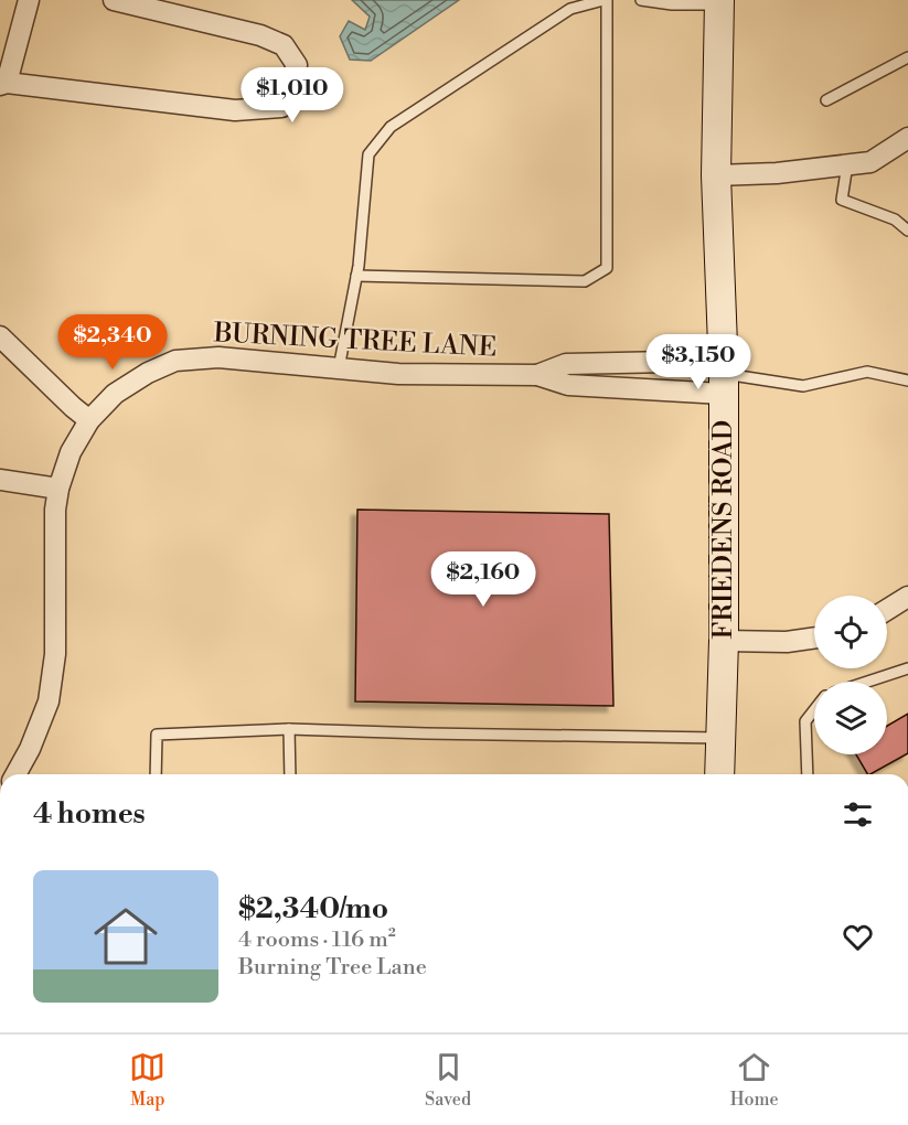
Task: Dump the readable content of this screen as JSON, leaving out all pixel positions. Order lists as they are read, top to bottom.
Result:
{
  "streets": {
    "main road": ["FRIEDENS ROAD"],
    "street": ["BURNING TREE LANE"]
  },
  "crossings": [
    ["BURNING TREE LANE", "FRIEDENS ROAD"]
  ],
  "page": {
    "price": [
      "$1,010",
      "$2,340",
      "$3,150",
      "$2,160"
    ],
    "heading": "4 homes",
    "list": [
      {
        "name": "$2,340/mo",
        "note": "4 rooms · 116 m² · Burning Tree Lane"
      }
    ],
    "tabs": ["Map", "Saved", "Home"]
  }
}
